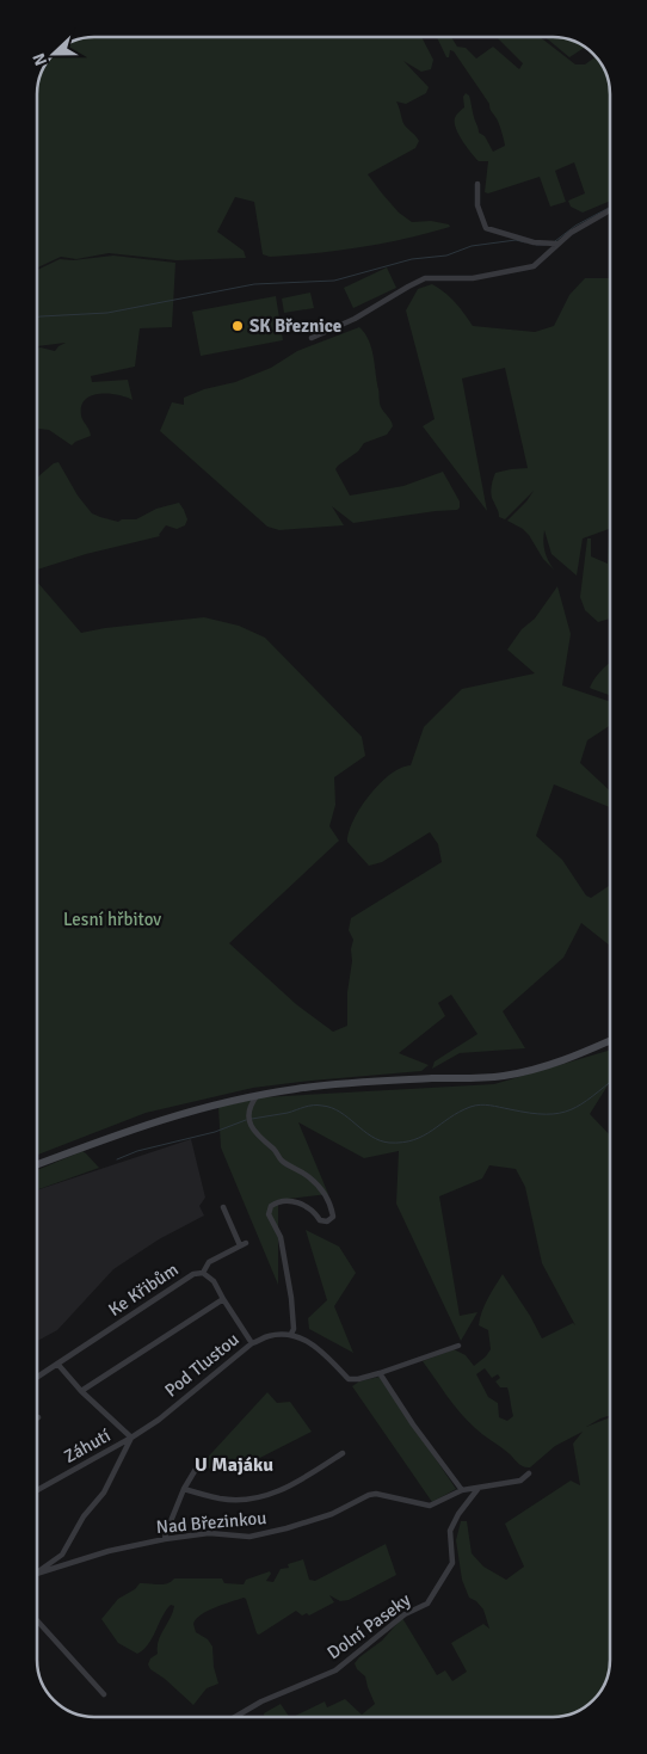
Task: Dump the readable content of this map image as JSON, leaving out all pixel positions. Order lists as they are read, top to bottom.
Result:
{
  "streets": {
    "street": [
      "Ke Křibům",
      "Pod Tlustou",
      "Záhutí",
      "Nad Březinkou",
      "Dolní Paseky"
    ]
  },
  "crossings": [
    ["Ke Křibům", "Pod Tlustou"],
    ["Ke Křibům", "Záhutí"],
    ["Pod Tlustou", "Záhutí"],
    ["Nad Březinkou", "Dolní Paseky"]
  ],
  "districts": ["U Majáku"],
  "parks": ["Lesní hřbitov"],
  "places": ["SK Březnice"],
  "north": "left"
}
